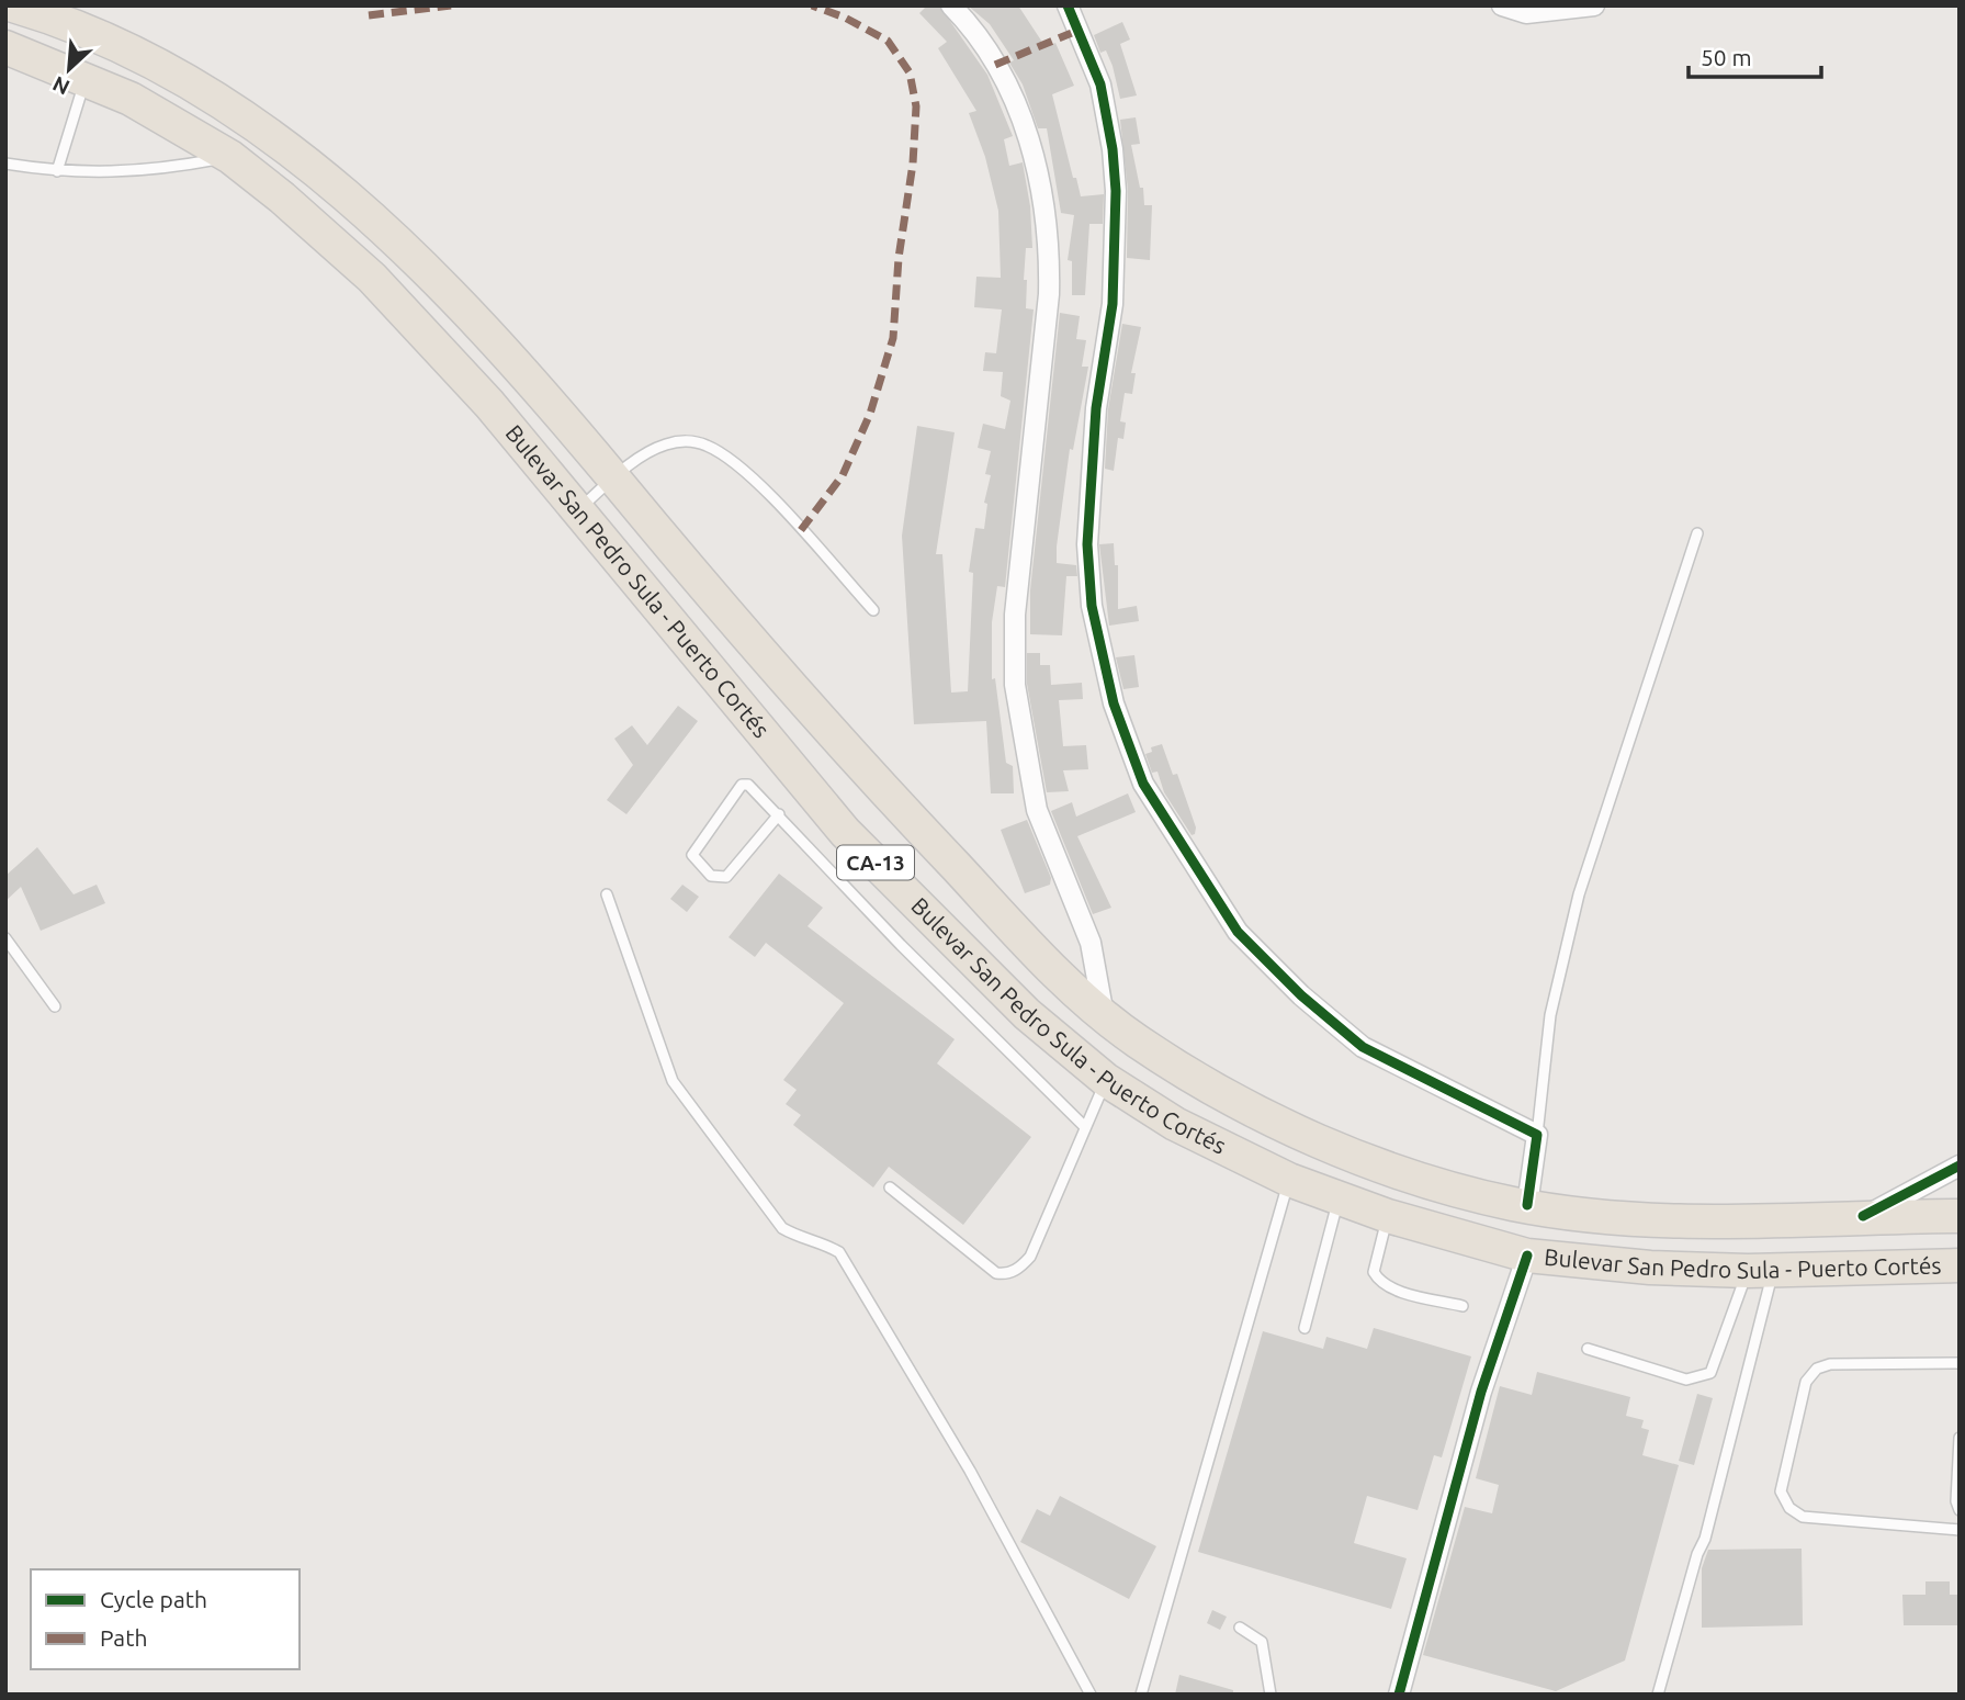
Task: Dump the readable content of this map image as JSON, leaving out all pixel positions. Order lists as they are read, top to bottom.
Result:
{
  "streets": {
    "highway": ["Bulevar San Pedro Sula - Puerto Cortés", "CA-13"]
  },
  "legend": ["Cycle path", "Path"],
  "scale_bar": "50 m",
  "north": "bottom left"
}
